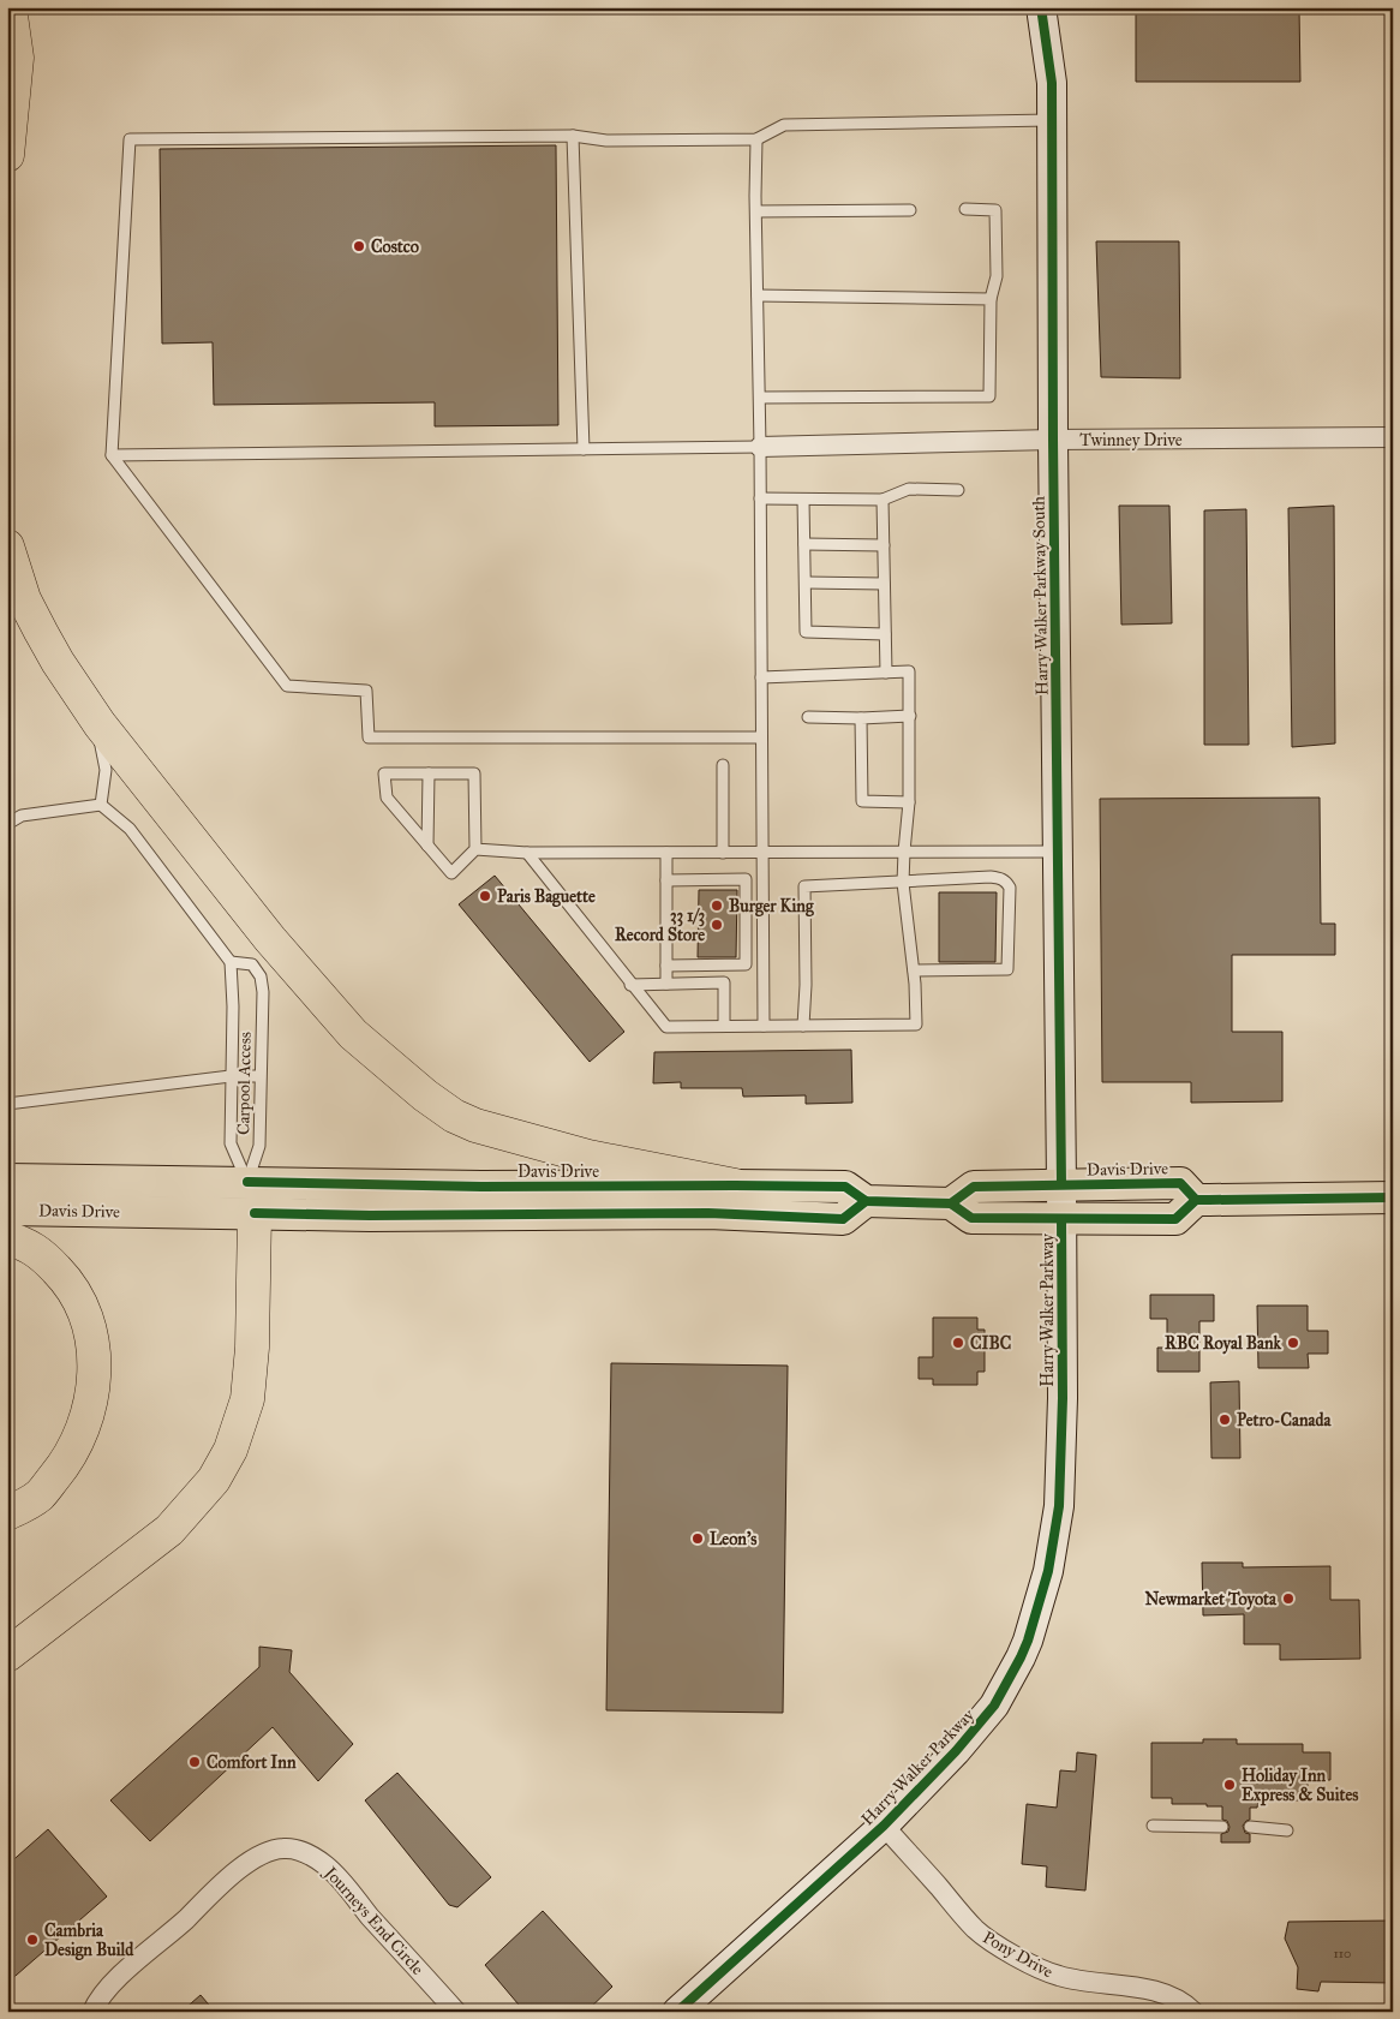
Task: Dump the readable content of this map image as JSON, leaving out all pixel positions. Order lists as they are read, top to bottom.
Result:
{
  "streets": {
    "main road": ["Davis Drive"],
    "street": [
      "Twinney Drive",
      "Harry Walker Parkway South",
      "Harry Walker Parkway",
      "Journeys End Circle",
      "Pony Drive"
    ],
    "lane": ["Carpool Access"]
  },
  "crossings": [
    ["Twinney Drive", "Harry Walker Parkway South"],
    ["Harry Walker Parkway South", "Davis Drive"],
    ["Harry Walker Parkway South", "Harry Walker Parkway"],
    ["Carpool Access", "Davis Drive"],
    ["Davis Drive", "Harry Walker Parkway"],
    ["Harry Walker Parkway", "Pony Drive"]
  ],
  "places": [
    "Costco",
    "Paris Baguette",
    "Burger King",
    "33 1/3 Record Store",
    "CIBC",
    "RBC Royal Bank",
    "Petro-Canada",
    "Leon's",
    "Newmarket Toyota",
    "Comfort Inn",
    "Holiday Inn Express & Suites",
    "Cambria Design Build"
  ],
  "house_numbers": ["110"]
}
